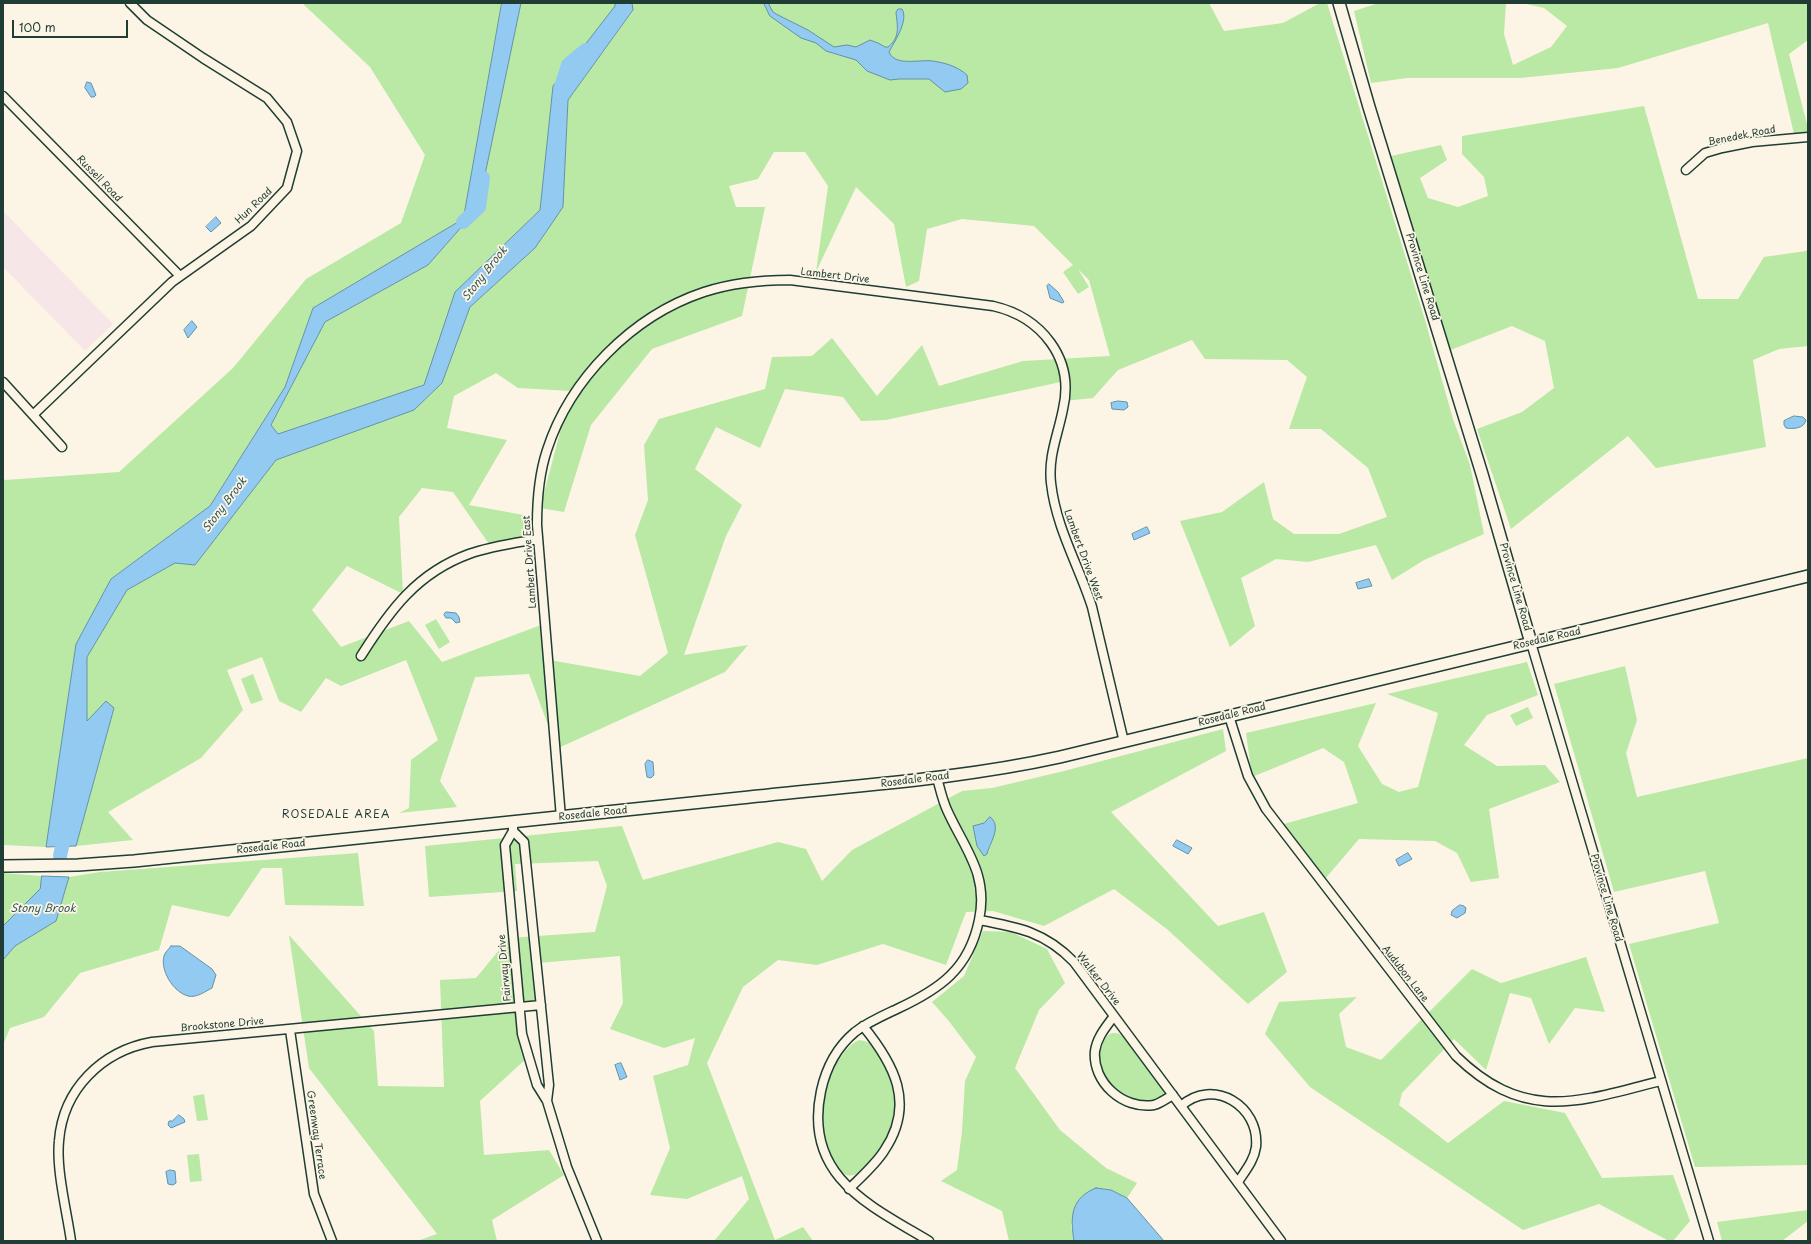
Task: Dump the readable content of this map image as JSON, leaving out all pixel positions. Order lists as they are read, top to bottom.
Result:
{
  "streets": {
    "street": [
      "Benedek Road",
      "Russell Road",
      "Hun Road",
      "Lambert Drive",
      "Province Line Road",
      "Lambert Drive West",
      "Lambert Drive East",
      "Rosedale Road",
      "Fairway Drive",
      "Audubon Lane",
      "Walker Drive",
      "Brookstone Drive",
      "Greenway Terrace"
    ]
  },
  "crossings": [
    ["Russell Road", "Hun Road"],
    ["Lambert Drive", "Lambert Drive West"],
    ["Lambert Drive", "Lambert Drive East"],
    ["Province Line Road", "Rosedale Road"],
    ["Province Line Road", "Audubon Lane"],
    ["Lambert Drive West", "Rosedale Road"],
    ["Lambert Drive East", "Rosedale Road"],
    ["Rosedale Road", "Fairway Drive"],
    ["Rosedale Road", "Audubon Lane"],
    ["Fairway Drive", "Brookstone Drive"],
    ["Brookstone Drive", "Greenway Terrace"]
  ],
  "districts": ["ROSEDALE AREA"],
  "water": ["Stony Brook"],
  "scale_bar": "100 m"
}
